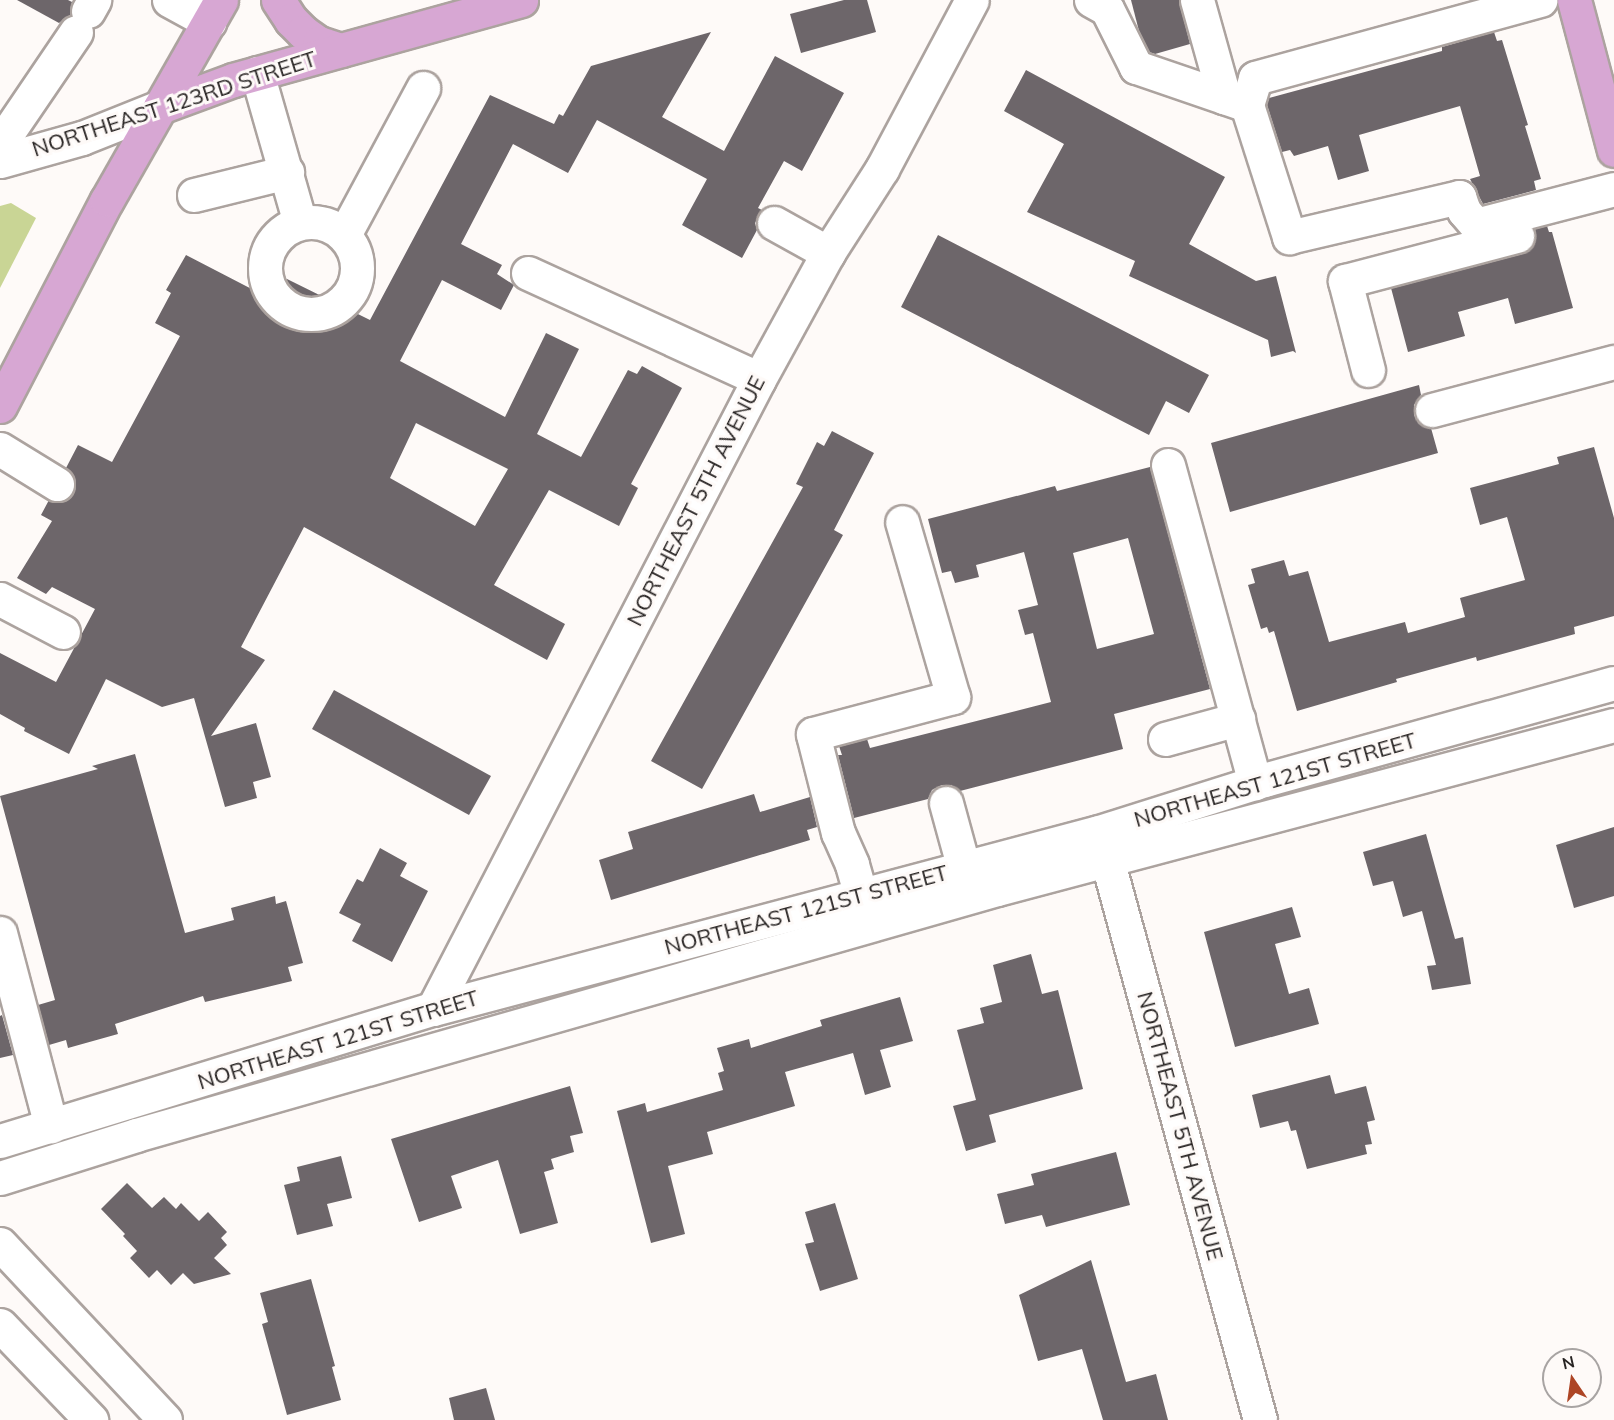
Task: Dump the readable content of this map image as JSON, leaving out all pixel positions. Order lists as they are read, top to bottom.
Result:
{
  "streets": {
    "main road": ["NORTHEAST 123RD STREET"],
    "street": ["NORTHEAST 5TH AVENUE", "NORTHEAST 121ST STREET"]
  },
  "crossings": [
    ["NORTHEAST 5TH AVENUE", "NORTHEAST 121ST STREET"]
  ],
  "north": "top"
}
